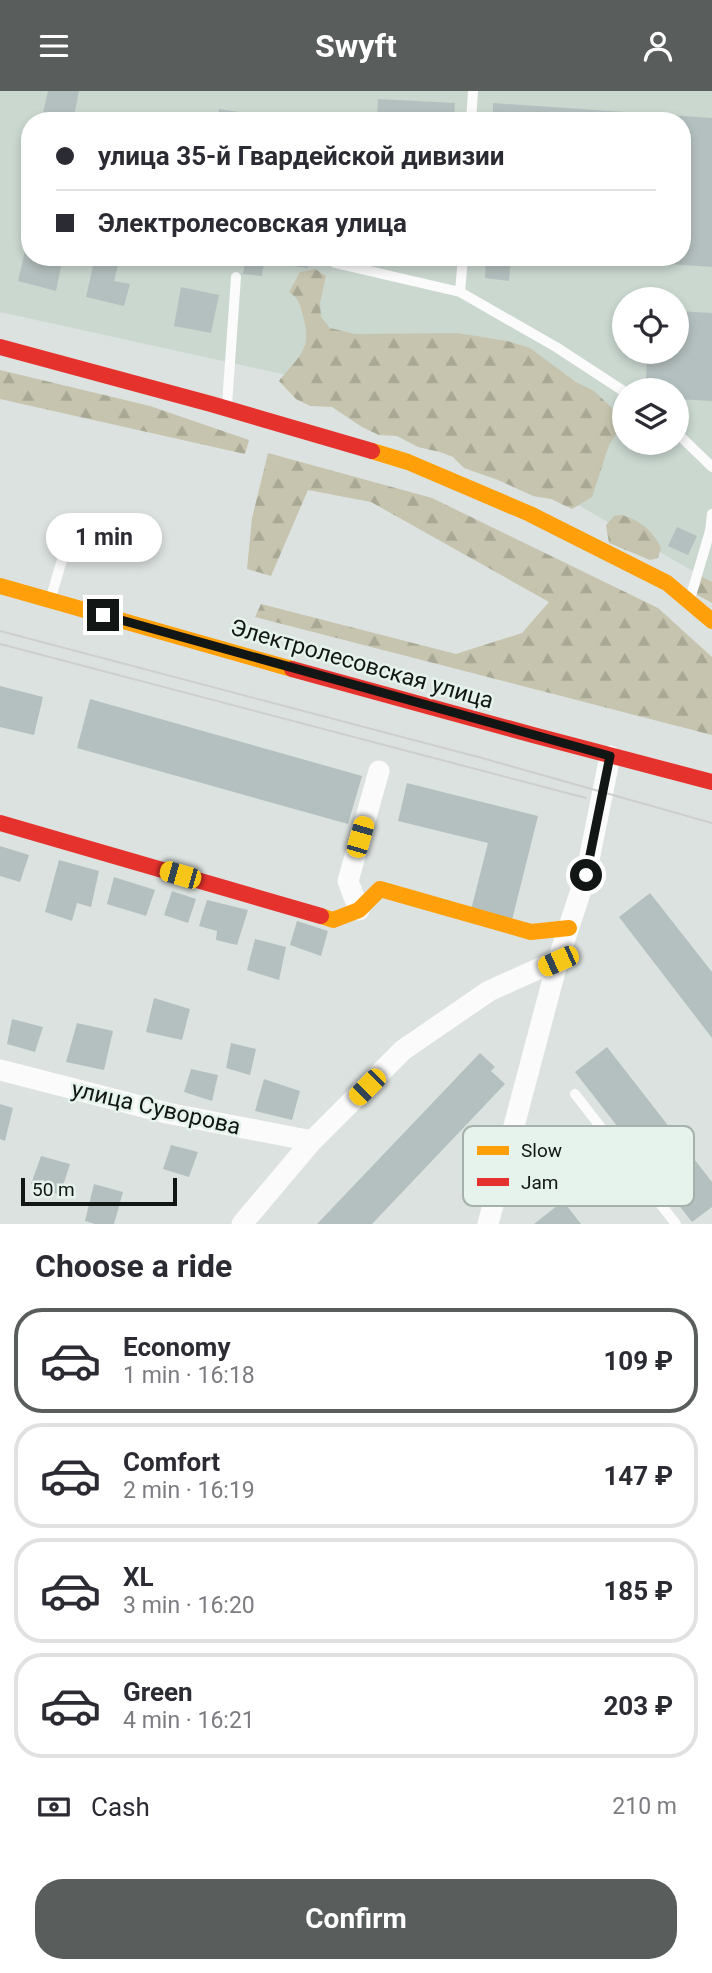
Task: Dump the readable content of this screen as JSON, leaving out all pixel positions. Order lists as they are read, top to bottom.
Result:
{
  "streets": {
    "street": ["Электролесовская улица", "улица Суворова"]
  },
  "legend": ["Slow", "Jam"],
  "scale_bar": "50 m",
  "page": {
    "header": "Swyft",
    "banner": ["улица 35-й Гвардейской дивизии", "Электролесовская улица"],
    "bubble": "1 min",
    "scale": "50 m",
    "heading": "Choose a ride",
    "list": [
      {
        "name": "Economy",
        "note": "1 min · 16:18",
        "value": "109 ₽"
      },
      {
        "name": "Comfort",
        "note": "2 min · 16:19",
        "value": "147 ₽"
      },
      {
        "name": "XL",
        "note": "3 min · 16:20",
        "value": "185 ₽"
      },
      {
        "name": "Green",
        "note": "4 min · 16:21",
        "value": "203 ₽"
      }
    ],
    "pay": ["Cash", "210 m"],
    "buttons": "Confirm"
  }
}
